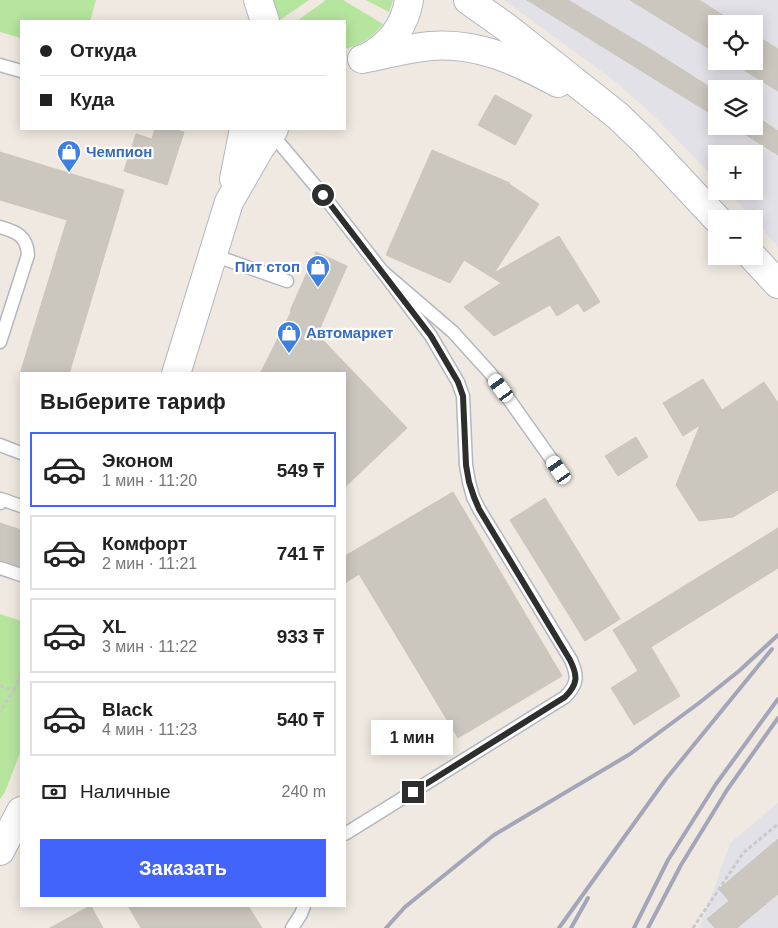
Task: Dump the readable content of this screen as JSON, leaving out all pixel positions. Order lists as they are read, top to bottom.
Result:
{
  "places": {
    "shop": ["Чемпион", "Пит стоп", "Автомаркет"]
  },
  "page": {
    "map_buttons": ["+", "−"],
    "banner": ["Откуда", "Куда"],
    "heading": "Выберите тариф",
    "list": [
      {
        "name": "Эконом",
        "note": "1 мин · 11:20",
        "value": "549 ₸"
      },
      {
        "name": "Комфорт",
        "note": "2 мин · 11:21",
        "value": "741 ₸"
      },
      {
        "name": "XL",
        "note": "3 мин · 11:22",
        "value": "933 ₸"
      },
      {
        "name": "Black",
        "note": "4 мин · 11:23",
        "value": "540 ₸"
      }
    ],
    "bubble": "1 мин",
    "pay": ["Наличные", "240 m"],
    "buttons": "Заказать"
  }
}
